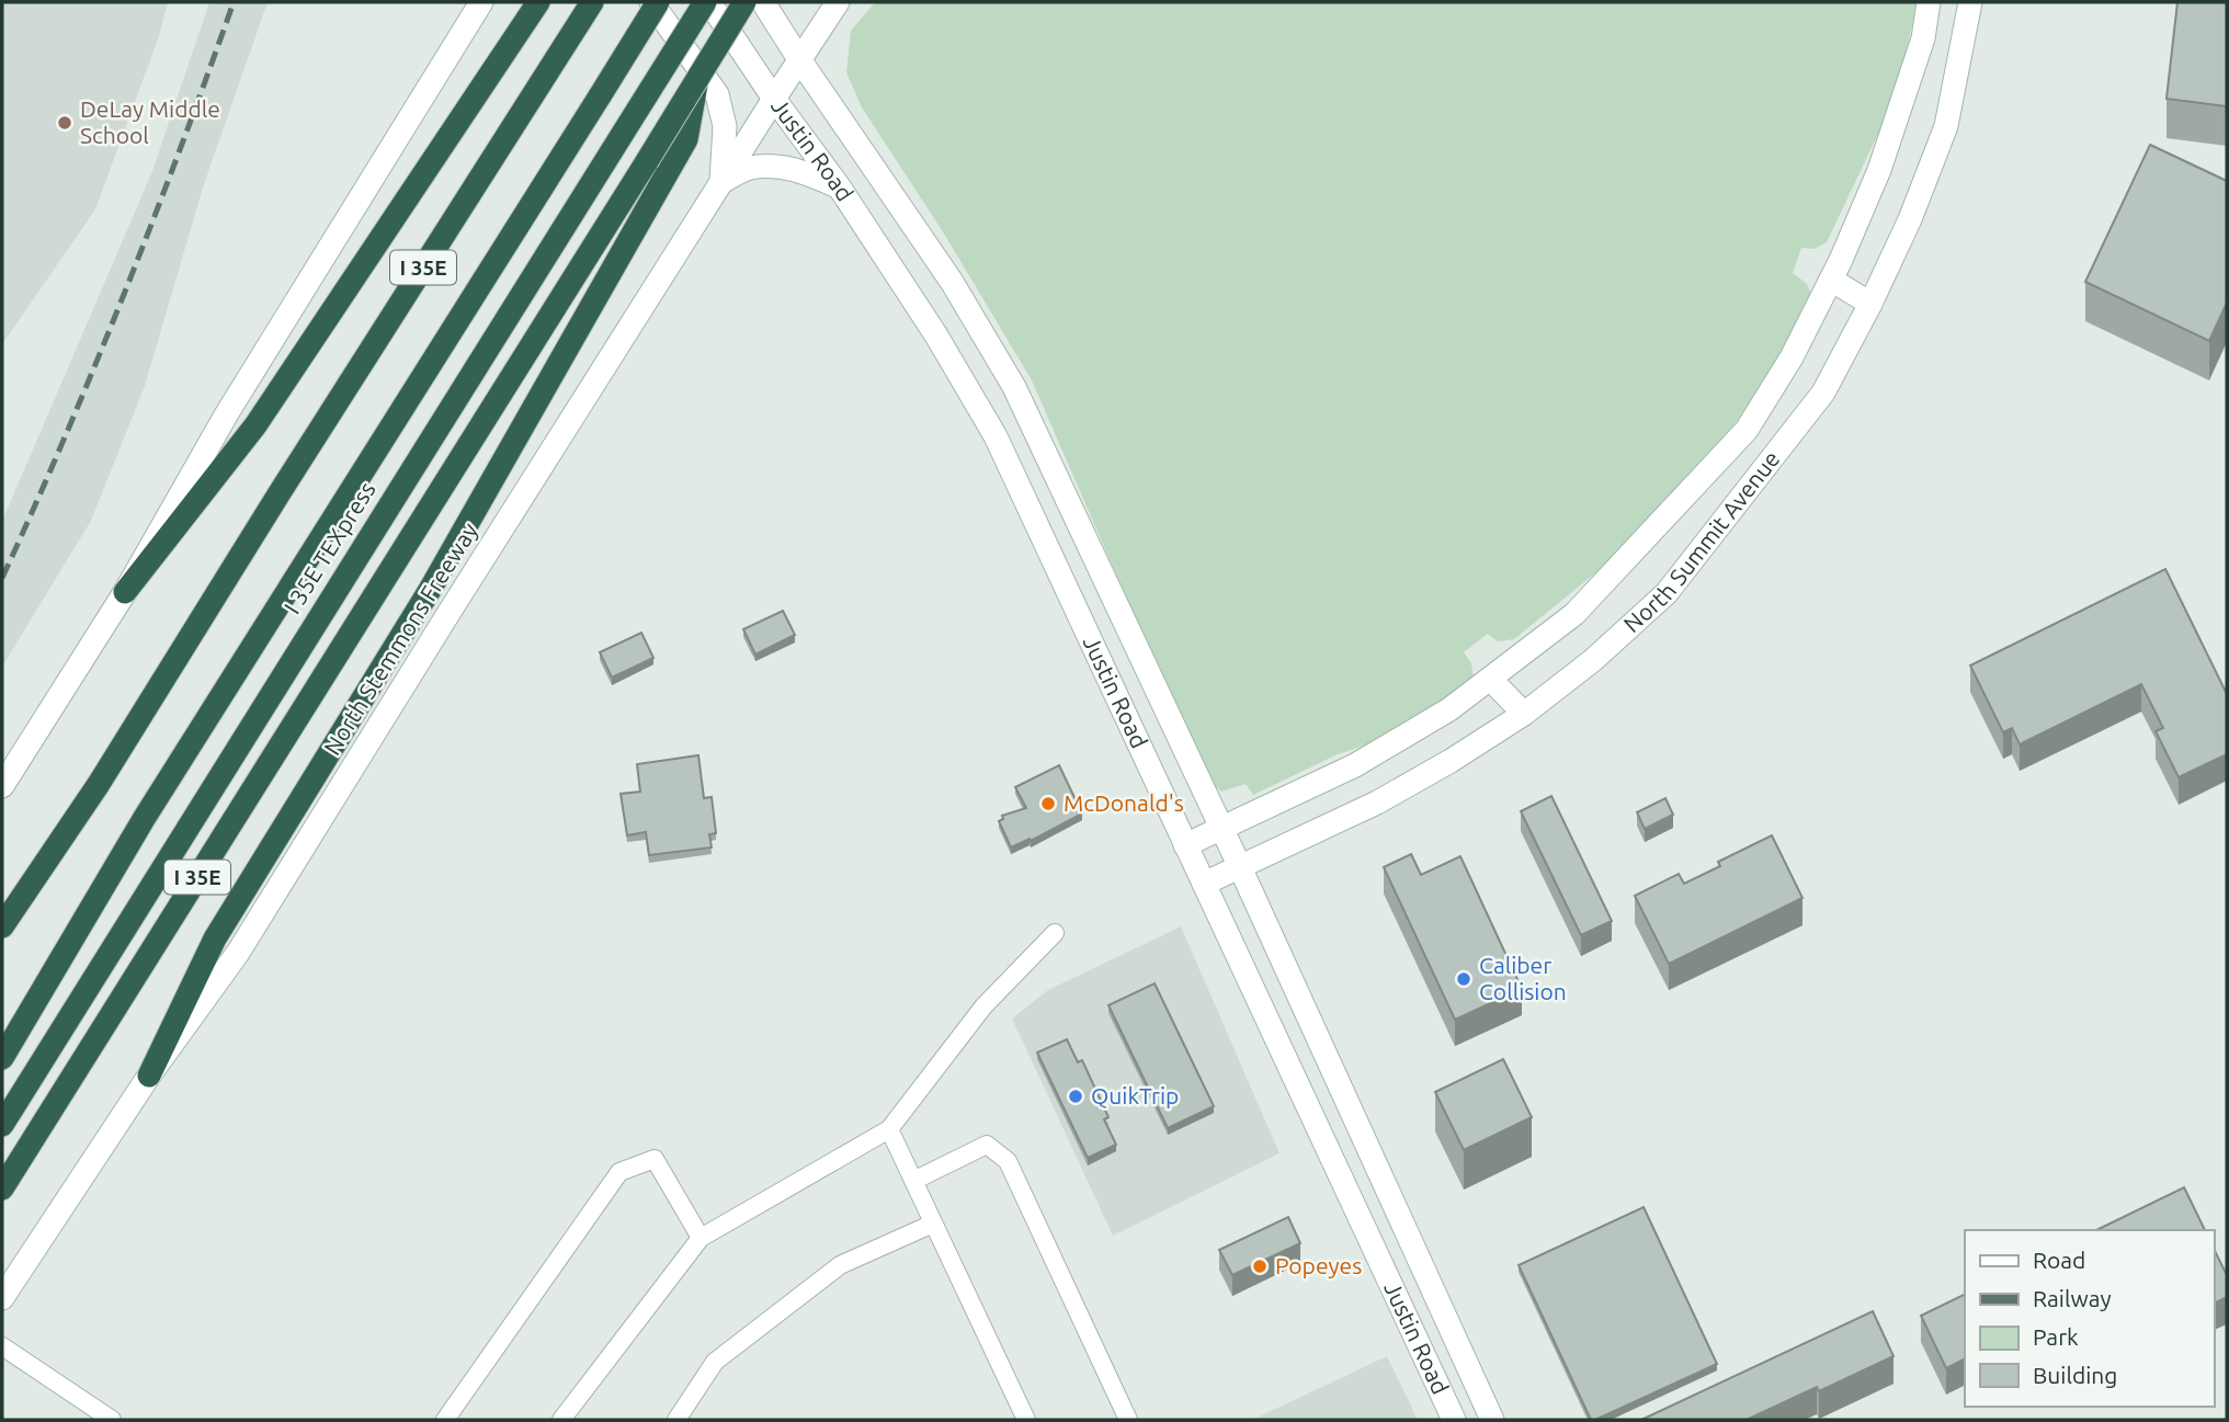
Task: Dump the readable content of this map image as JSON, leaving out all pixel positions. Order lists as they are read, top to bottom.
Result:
{
  "streets": {
    "highway": ["I 35E", "I 35E TEXpress", "North Stemmons Freeway"],
    "main road": ["Justin Road", "North Summit Avenue"]
  },
  "crossings": [
    ["Justin Road", "North Summit Avenue"],
    ["Justin Road", "I 35E TEXpress"],
    ["Justin Road", "North Stemmons Freeway"]
  ],
  "places": [
    "DeLay Middle School",
    "McDonald's",
    "Caliber Collision",
    "QuikTrip",
    "Popeyes"
  ],
  "legend": [
    "Road",
    "Railway",
    "Park",
    "Building"
  ]
}
